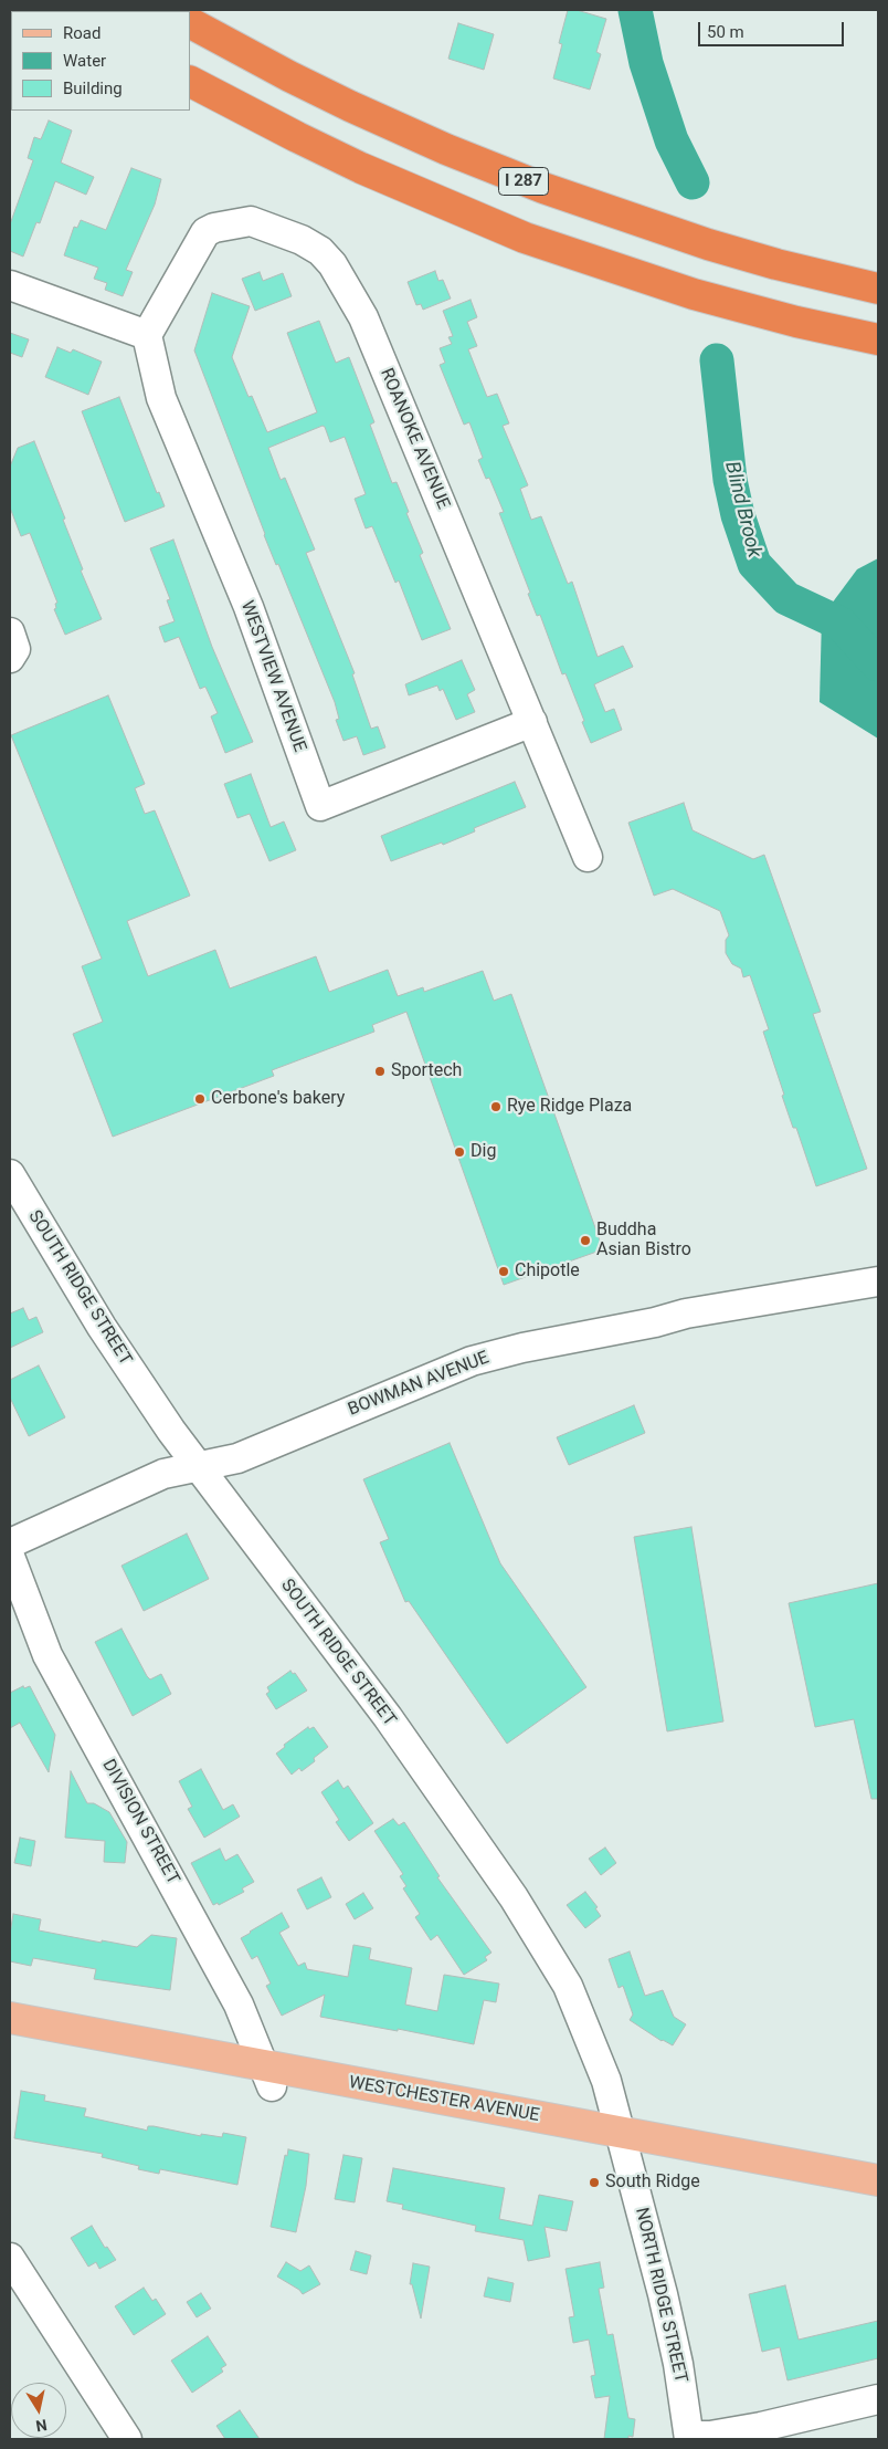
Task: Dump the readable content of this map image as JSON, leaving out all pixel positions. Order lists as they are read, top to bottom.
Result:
{
  "streets": {
    "highway": ["I 287"],
    "main road": ["WESTCHESTER AVENUE"],
    "street": [
      "ROANOKE AVENUE",
      "WESTVIEW AVENUE",
      "SOUTH RIDGE STREET",
      "BOWMAN AVENUE",
      "DIVISION STREET",
      "NORTH RIDGE STREET"
    ]
  },
  "crossings": [
    ["ROANOKE AVENUE", "WESTVIEW AVENUE"],
    ["SOUTH RIDGE STREET", "BOWMAN AVENUE"],
    ["SOUTH RIDGE STREET", "WESTCHESTER AVENUE"],
    ["SOUTH RIDGE STREET", "NORTH RIDGE STREET"],
    ["DIVISION STREET", "WESTCHESTER AVENUE"],
    ["WESTCHESTER AVENUE", "NORTH RIDGE STREET"]
  ],
  "water": ["Blind Brook"],
  "places": [
    "Sportech",
    "Cerbone's bakery",
    "Rye Ridge Plaza",
    "Dig",
    "Buddha Asian Bistro",
    "Chipotle",
    "South Ridge"
  ],
  "legend": ["Road", "Water", "Building"],
  "scale_bar": "50 m",
  "north": "bottom"
}
